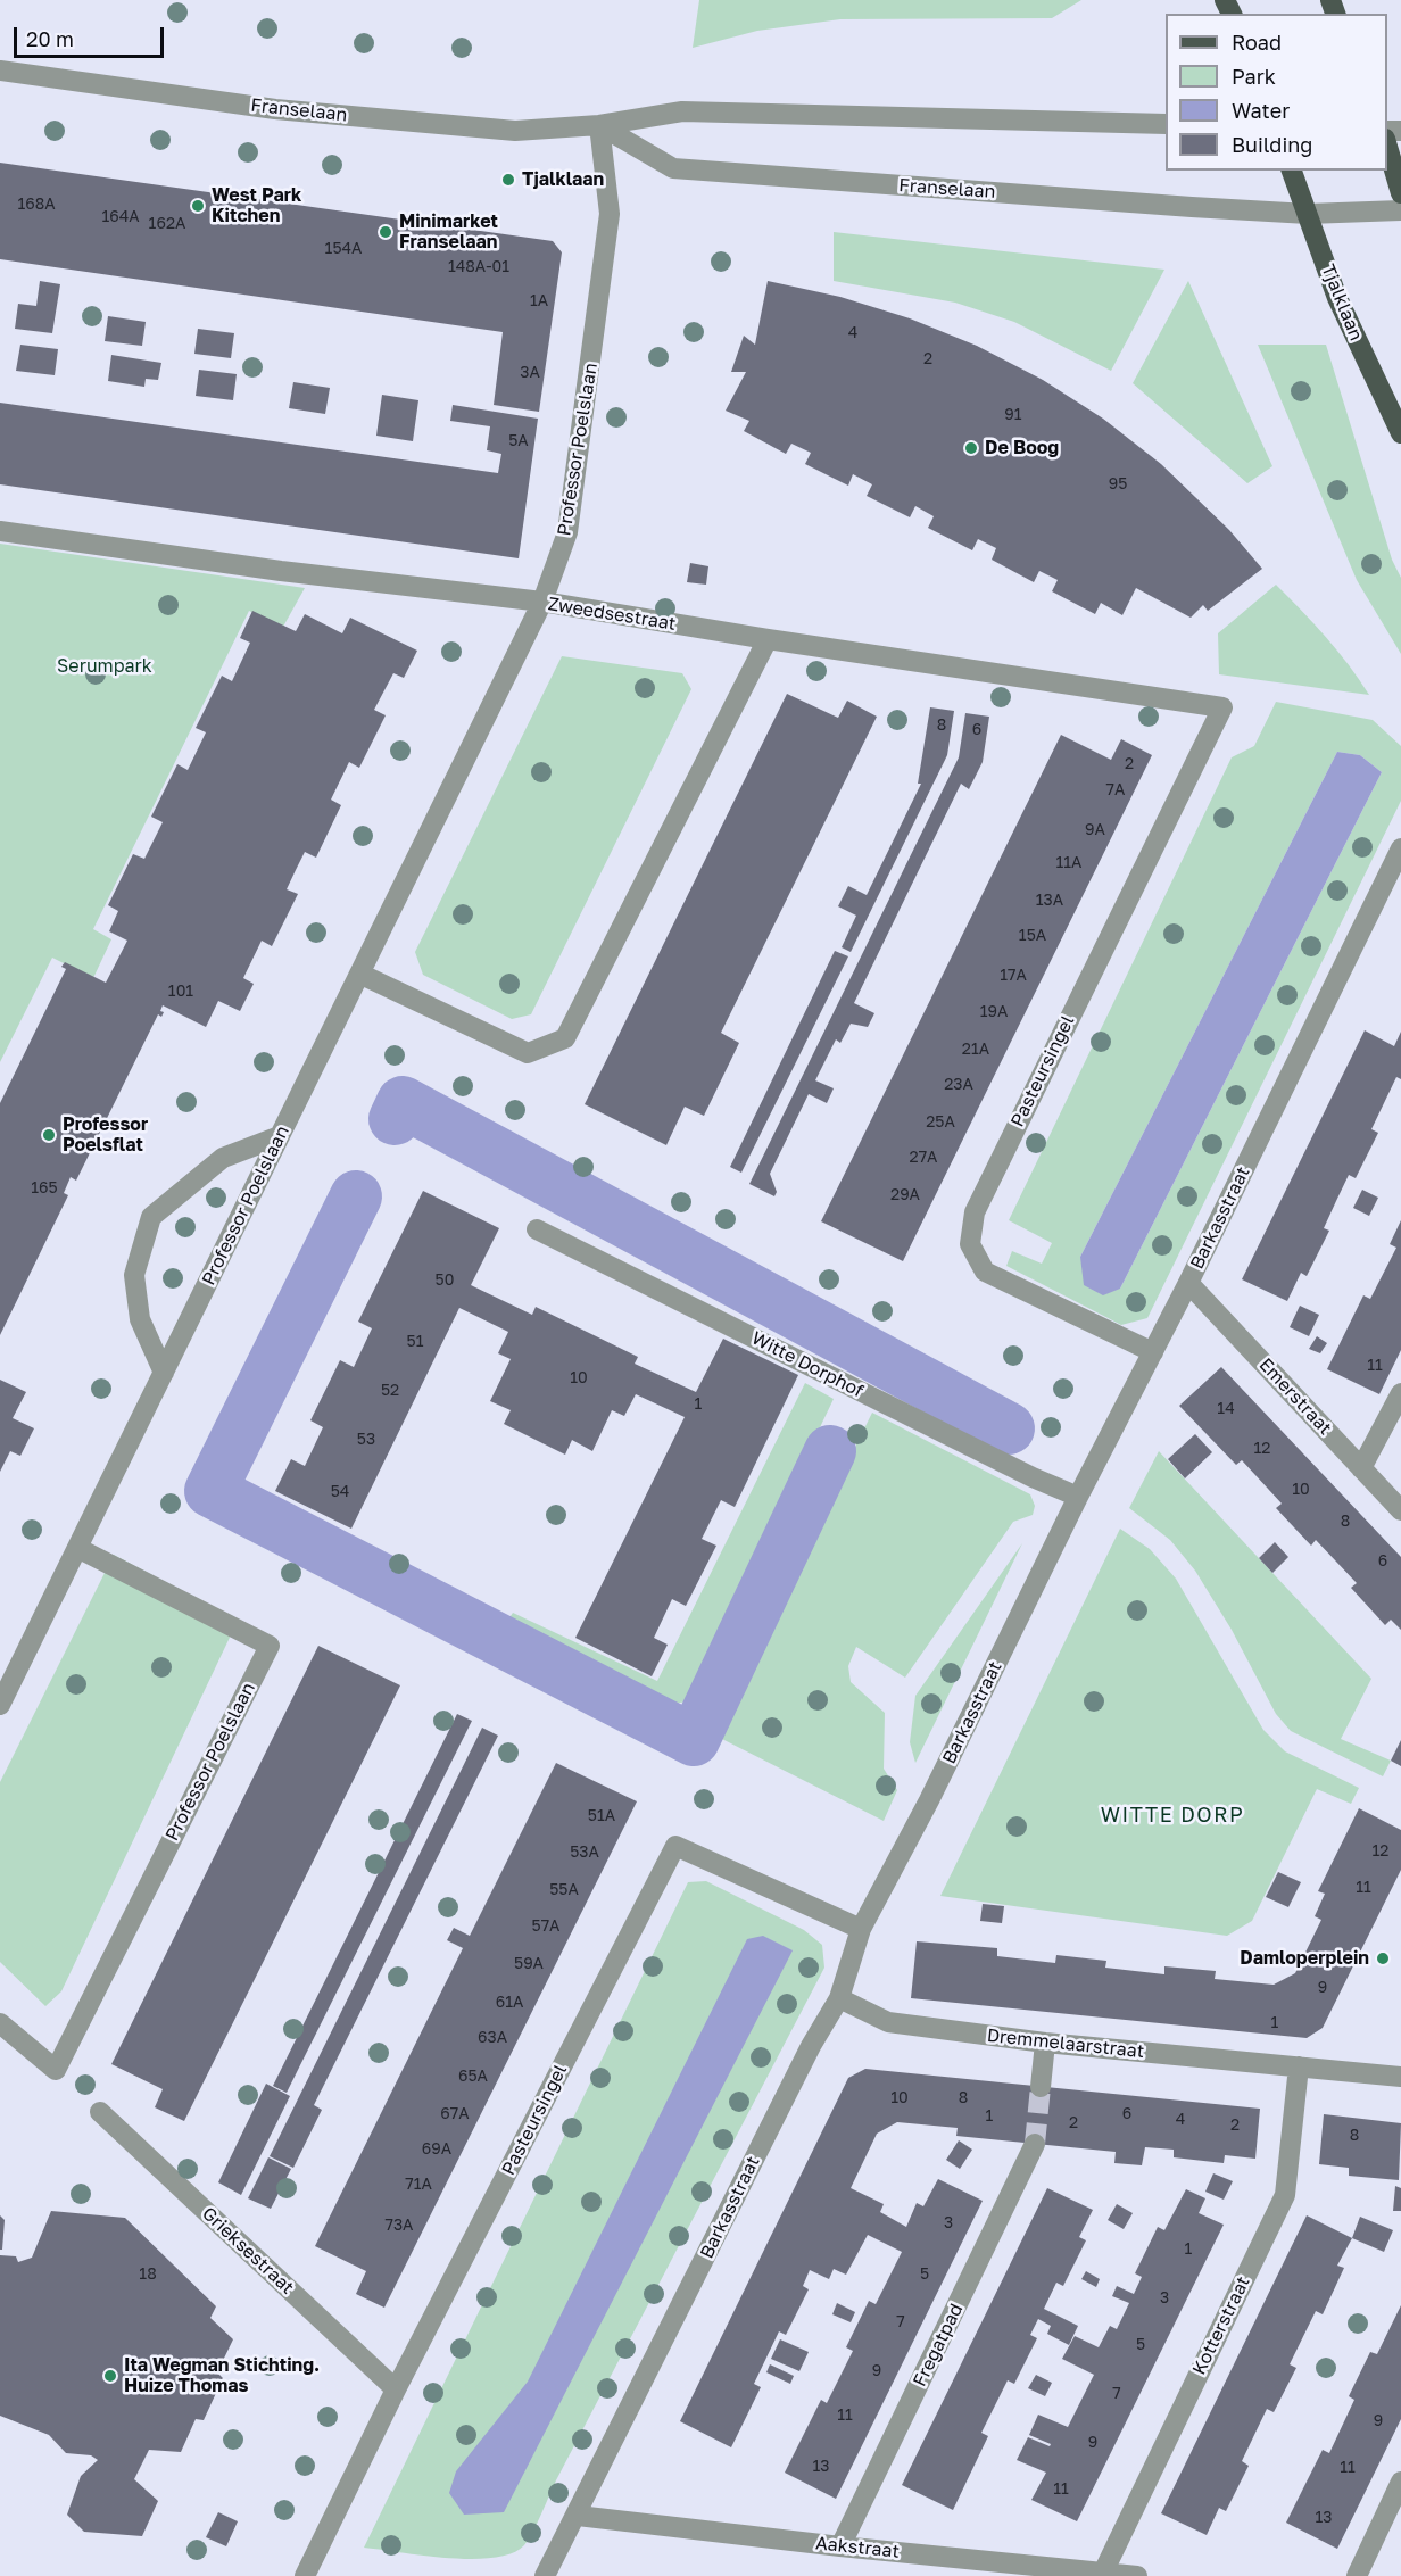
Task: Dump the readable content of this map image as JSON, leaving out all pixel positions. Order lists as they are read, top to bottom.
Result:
{
  "streets": {
    "main road": ["Tjalklaan"],
    "street": [
      "Franselaan",
      "Professor Poelslaan",
      "Zweedsestraat",
      "Pasteursingel",
      "Barkasstraat",
      "Witte Dorphof",
      "Emerstraat",
      "Dremmelaarstraat",
      "Grieksestraat",
      "Kotterstraat",
      "Fregatpad",
      "Aakstraat"
    ]
  },
  "crossings": [
    ["Franselaan", "Tjalklaan"],
    ["Franselaan", "Professor Poelslaan"],
    ["Professor Poelslaan", "Zweedsestraat"],
    ["Zweedsestraat", "Pasteursingel"],
    ["Pasteursingel", "Barkasstraat"],
    ["Pasteursingel", "Grieksestraat"],
    ["Barkasstraat", "Witte Dorphof"],
    ["Barkasstraat", "Emerstraat"],
    ["Barkasstraat", "Dremmelaarstraat"],
    ["Barkasstraat", "Aakstraat"],
    ["Dremmelaarstraat", "Kotterstraat"],
    ["Kotterstraat", "Aakstraat"],
    ["Fregatpad", "Aakstraat"]
  ],
  "districts": ["WITTE DORP"],
  "parks": ["Serumpark"],
  "places": [
    "Tjalklaan",
    "West Park Kitchen",
    "Minimarket Franselaan",
    "De Boog",
    "Professor Poelsflat",
    "Damloperplein",
    "Ita Wegman Stichting. Huize Thomas"
  ],
  "house_numbers": [
    "168A",
    "164A",
    "162A",
    "154A",
    "148A-01",
    "1A",
    "4",
    "2",
    "3A",
    "91",
    "5A",
    "95",
    "8",
    "6",
    "2",
    "7A",
    "9A",
    "11A",
    "13A",
    "15A",
    "17A",
    "101",
    "19A",
    "21A",
    "23A",
    "25A",
    "27A",
    "165",
    "29A",
    "50",
    "51",
    "11",
    "10",
    "52",
    "1",
    "14",
    "53",
    "12",
    "10",
    "54",
    "8",
    "6",
    "51A",
    "12",
    "53A",
    "11",
    "55A",
    "57A",
    "59A",
    "9",
    "61A",
    "1",
    "63A",
    "65A",
    "10",
    "8",
    "67A",
    "6",
    "1",
    "4",
    "2",
    "2",
    "8",
    "69A",
    "71A",
    "3",
    "73A",
    "1",
    "18",
    "5",
    "3",
    "7",
    "5",
    "9",
    "7",
    "11",
    "9",
    "9",
    "13",
    "11",
    "11",
    "13"
  ],
  "legend": [
    "Road",
    "Park",
    "Water",
    "Building"
  ],
  "scale_bar": "20 m"
}
